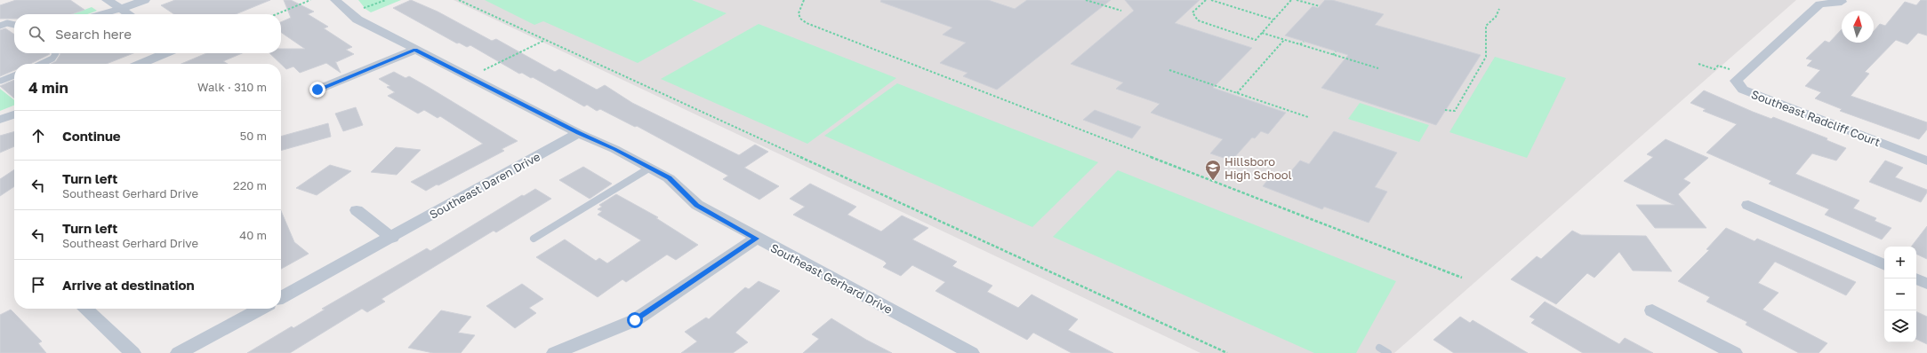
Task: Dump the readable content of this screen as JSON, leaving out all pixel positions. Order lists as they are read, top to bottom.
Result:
{
  "streets": {
    "street": ["Southeast Radcliff Court", "Southeast Daren Drive", "Southeast Gerhard Drive"]
  },
  "crossings": [
    ["Southeast Daren Drive", "Southeast Gerhard Drive"]
  ],
  "places": {
    "school or university": ["Hillsboro High School"]
  },
  "north": "top",
  "page": {
    "search": "Search here",
    "heading": ["4 min", "Walk · 310 m"],
    "list": [
      ["Continue", "50 m"],
      ["Turn left", "Southeast Gerhard Drive", "220 m"],
      ["Turn left", "Southeast Gerhard Drive", "40 m"],
      "Arrive at destination"
    ],
    "map_buttons": ["+", "−"]
  }
}
